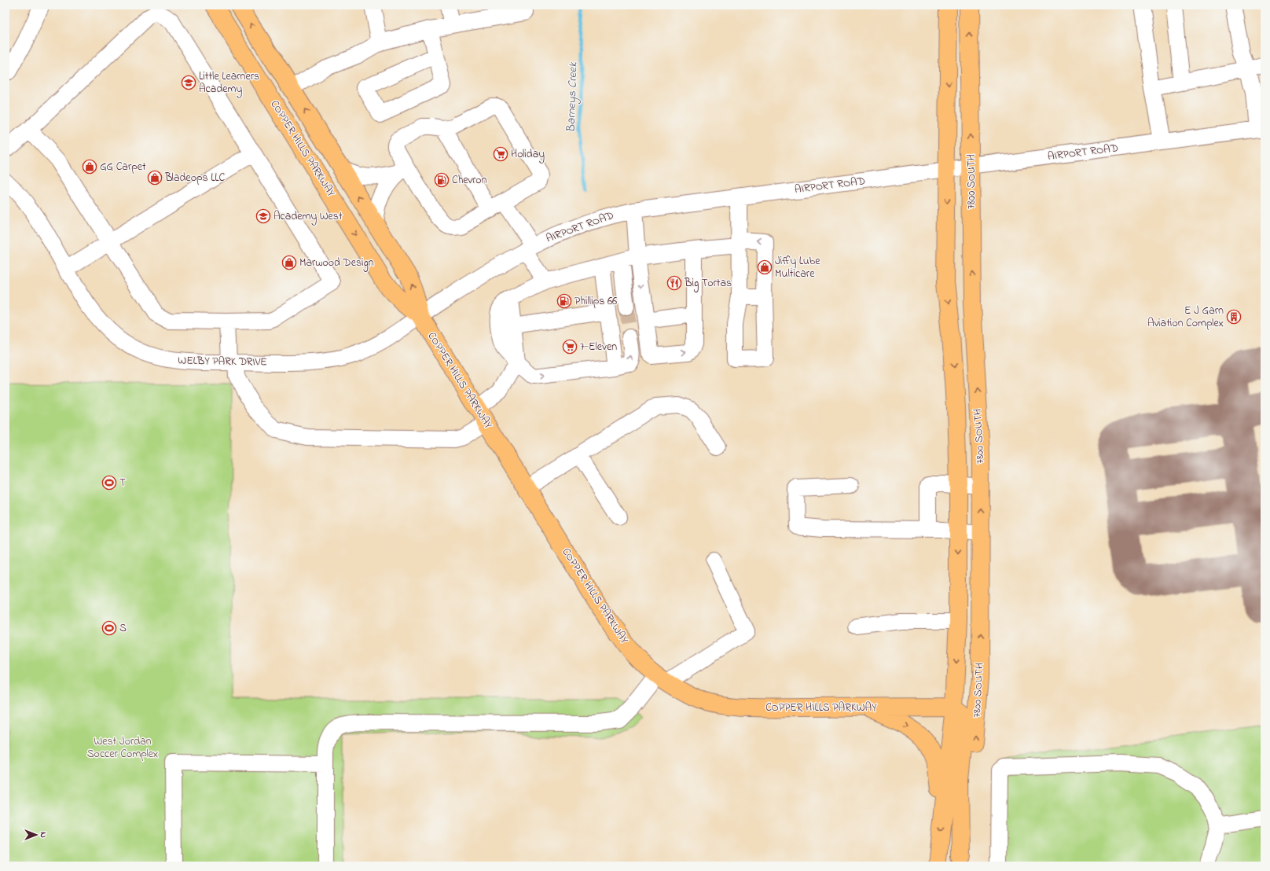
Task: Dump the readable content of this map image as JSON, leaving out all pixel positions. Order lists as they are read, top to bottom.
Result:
{
  "streets": {
    "main road": ["COPPER HILLS PARKWAY", "7800 SOUTH"],
    "street": ["AIRPORT ROAD", "WELBY PARK DRIVE"]
  },
  "crossings": [
    ["COPPER HILLS PARKWAY", "AIRPORT ROAD"],
    ["COPPER HILLS PARKWAY", "7800 SOUTH"],
    ["COPPER HILLS PARKWAY", "WELBY PARK DRIVE"],
    ["AIRPORT ROAD", "7800 SOUTH"],
    ["AIRPORT ROAD", "WELBY PARK DRIVE"]
  ],
  "water": ["Barneys Creek"],
  "parks": ["West Jordan Soccer Complex"],
  "places": {
    "school or university": ["Little Learners Academy", "Academy West"],
    "supermarket": ["Holiday", "7-Eleven"],
    "shop": [
      "GG Carpet",
      "Bladeops LLC",
      "Marwood Design",
      "Jiffy Lube Multicare"
    ],
    "fuel station": ["Chevron", "Phillips 66"],
    "restaurant": ["Big Tortas"],
    "building": ["E J Garn Aviation Complex"],
    "sports": ["T", "S"]
  },
  "north": "right"
}
